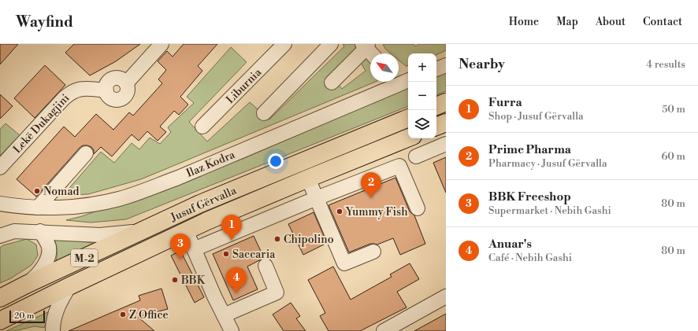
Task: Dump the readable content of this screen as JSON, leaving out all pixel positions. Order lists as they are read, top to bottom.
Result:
{
  "streets": {
    "highway": ["Jusuf Gërvalla", "M-2"],
    "street": ["Liburnia", "Lekë Dukagjini", "Ilaz Kodra"]
  },
  "places": [
    "Nomad",
    "Yummy Fish",
    "Chipolino",
    "Saccaria",
    "BBK",
    "Z Office"
  ],
  "scale_bar": "20 m",
  "north": "top left",
  "page": {
    "header": "Wayfind",
    "nav": [
      "Home",
      "Map",
      "About",
      "Contact"
    ],
    "heading": ["Nearby", "4 results"],
    "map_buttons": ["+", "−"],
    "list": [
      {
        "mark": "1",
        "name": "Furra",
        "note": "Shop · Jusuf Gërvalla",
        "value": "50 m"
      },
      {
        "mark": "2",
        "name": "Prime Pharma",
        "note": "Pharmacy · Jusuf Gërvalla",
        "value": "60 m"
      },
      {
        "mark": "3",
        "name": "BBK Freeshop",
        "note": "Supermarket · Nebih Gashi",
        "value": "80 m"
      },
      {
        "mark": "4",
        "name": "Anuar's",
        "note": "Café · Nebih Gashi",
        "value": "80 m"
      }
    ],
    "pins": [
      "2",
      "1",
      "3",
      "4"
    ],
    "scale": "20 m"
  }
}
